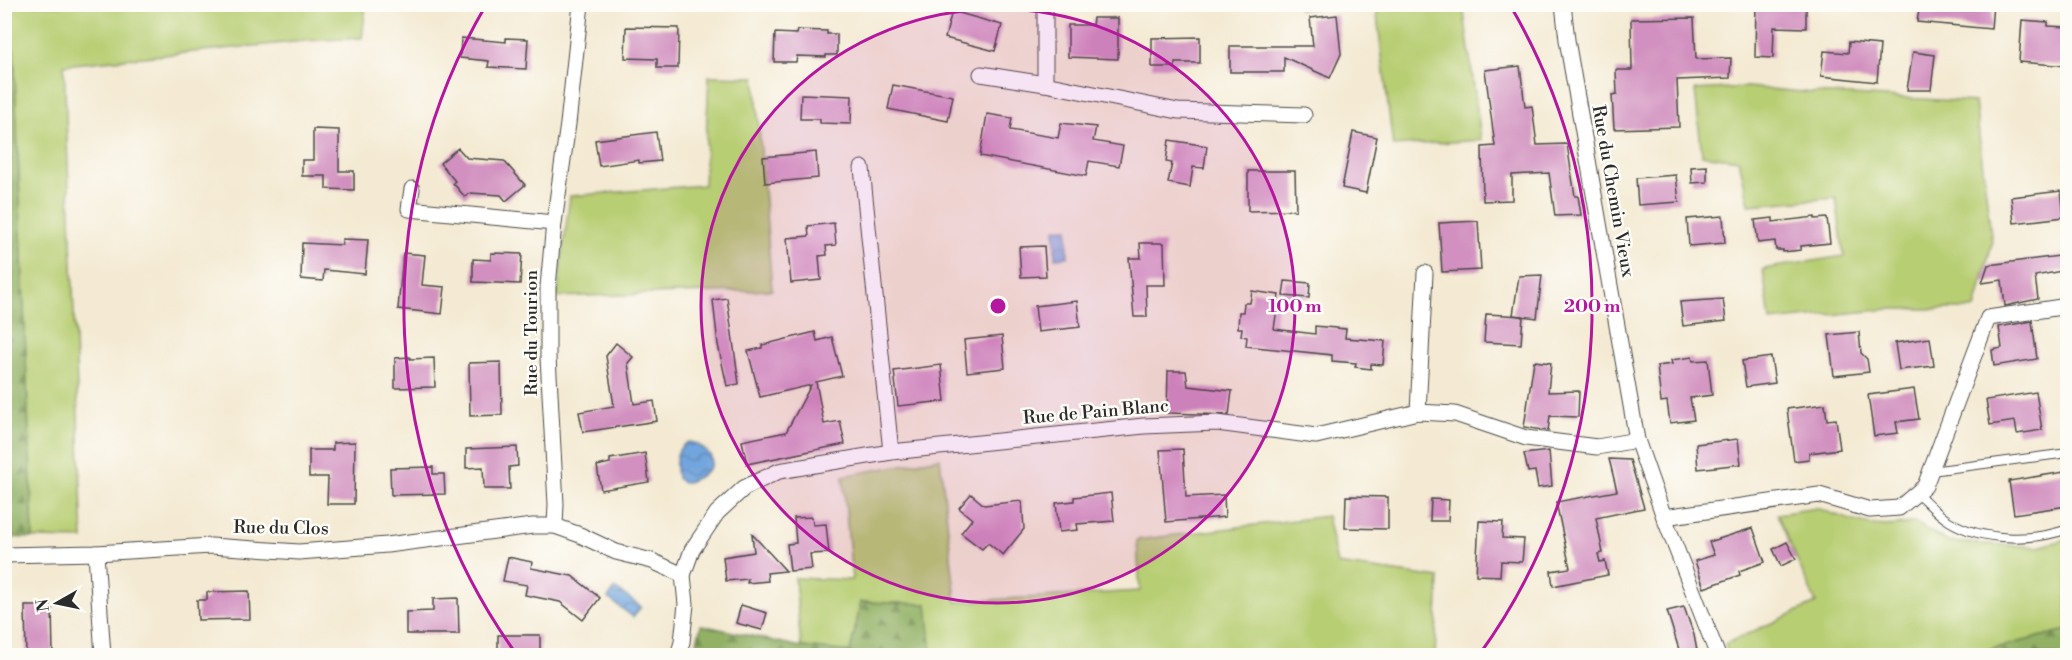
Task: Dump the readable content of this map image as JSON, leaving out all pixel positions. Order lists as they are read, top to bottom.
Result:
{
  "streets": {
    "street": [
      "Rue du Chemin Vieux",
      "Rue du Tourion",
      "Rue de Pain Blanc",
      "Rue du Clos"
    ]
  },
  "crossings": [
    ["Rue du Chemin Vieux", "Rue de Pain Blanc"],
    ["Rue du Tourion", "Rue du Clos"]
  ],
  "north": "left",
  "rings": ["100 m", "200 m"]
}
